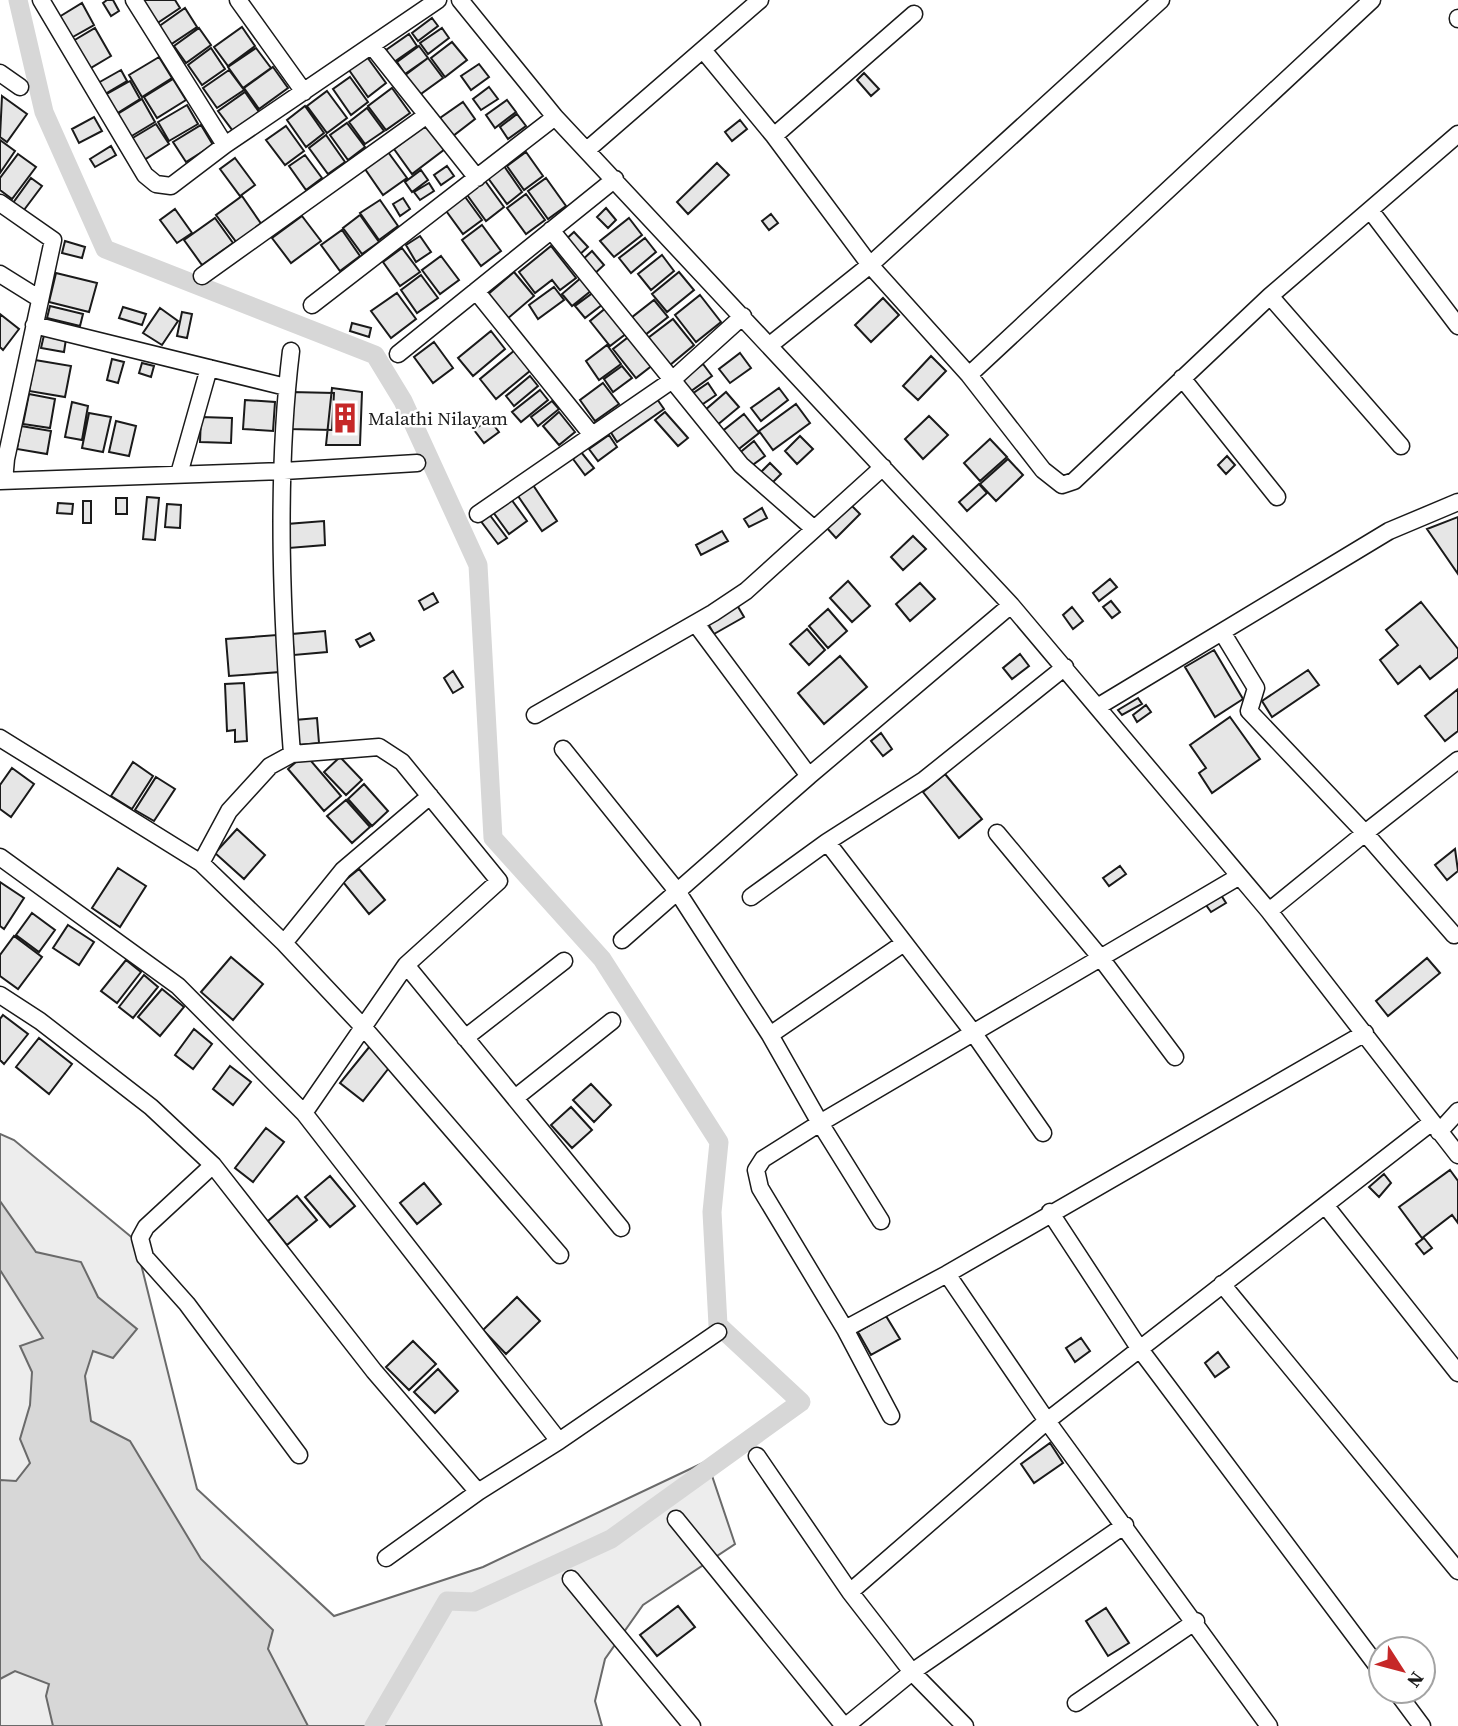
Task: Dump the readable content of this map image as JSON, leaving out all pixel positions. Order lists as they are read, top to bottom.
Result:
{
  "places": {
    "building": ["Malathi Nilayam"]
  },
  "north": "bottom right"
}
